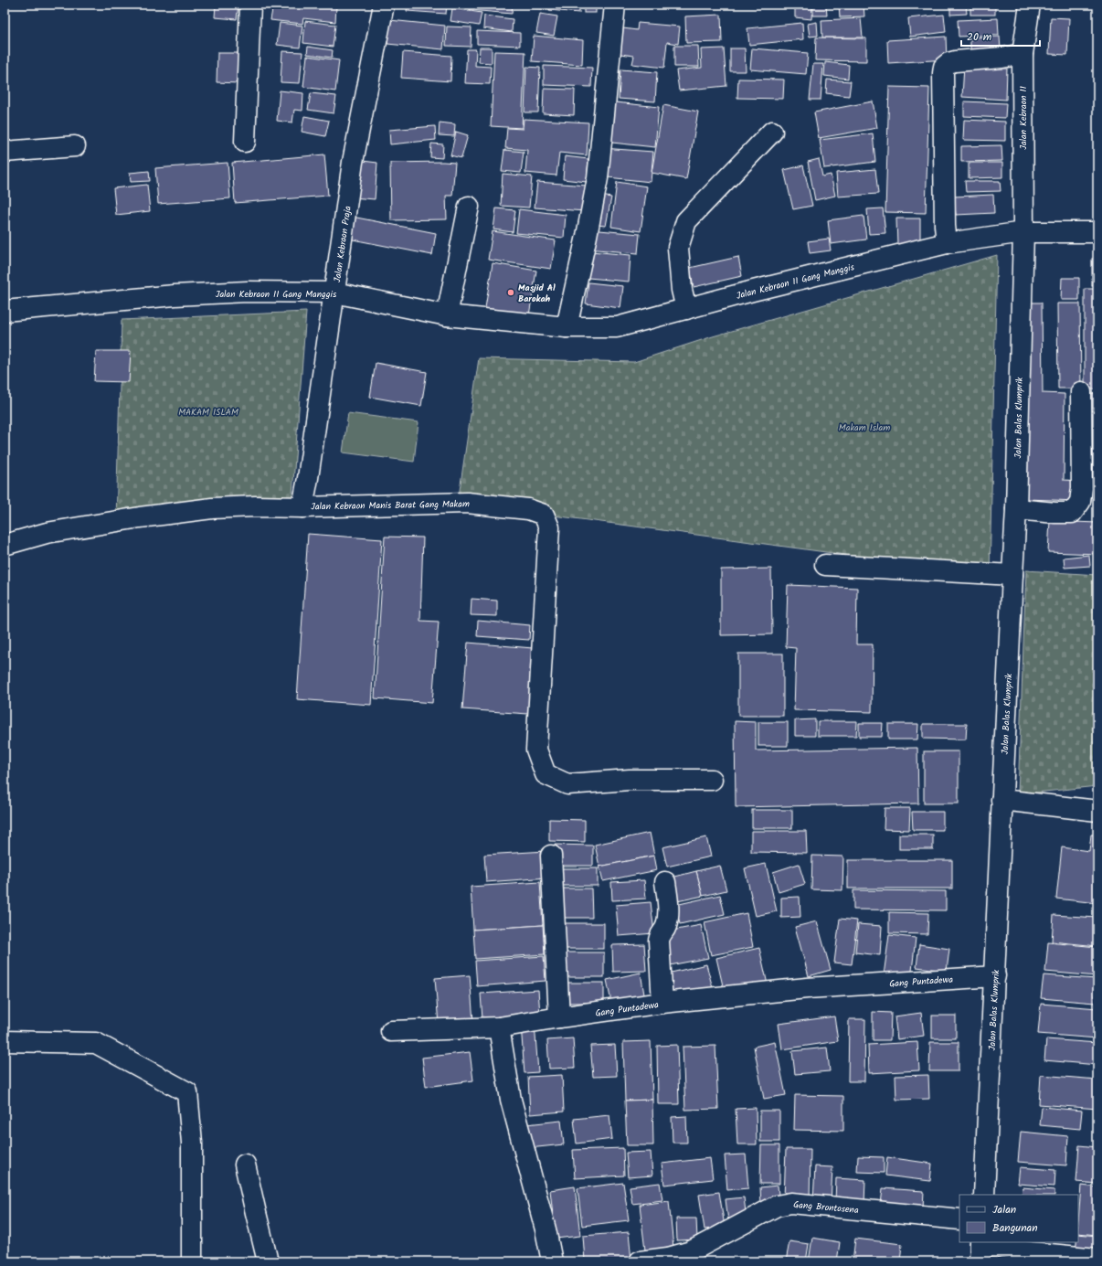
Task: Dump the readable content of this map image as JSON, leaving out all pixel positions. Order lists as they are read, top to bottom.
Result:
{
  "streets": {
    "street": [
      "Jalan Kebraon II",
      "Jalan Kebraon Praja",
      "Jalan Kebraon II Gang Manggis",
      "Jalan Balas Klumprik",
      "Jalan Kebraon Manis Barat Gang Makam",
      "Gang Puntadewa",
      "Gang Brontosena"
    ]
  },
  "crossings": [
    ["Jalan Kebraon II", "Jalan Kebraon II Gang Manggis"],
    ["Jalan Kebraon II", "Jalan Balas Klumprik"],
    ["Jalan Kebraon Praja", "Jalan Kebraon II Gang Manggis"],
    ["Jalan Kebraon Praja", "Jalan Kebraon Manis Barat Gang Makam"],
    ["Jalan Kebraon II Gang Manggis", "Jalan Balas Klumprik"],
    ["Jalan Balas Klumprik", "Gang Puntadewa"]
  ],
  "parks": ["MAKAM ISLAM", "Makam Islam"],
  "places": ["Masjid Al Barokah"],
  "legend": ["Jalan", "Bangunan"],
  "scale_bar": "20 m"
}
